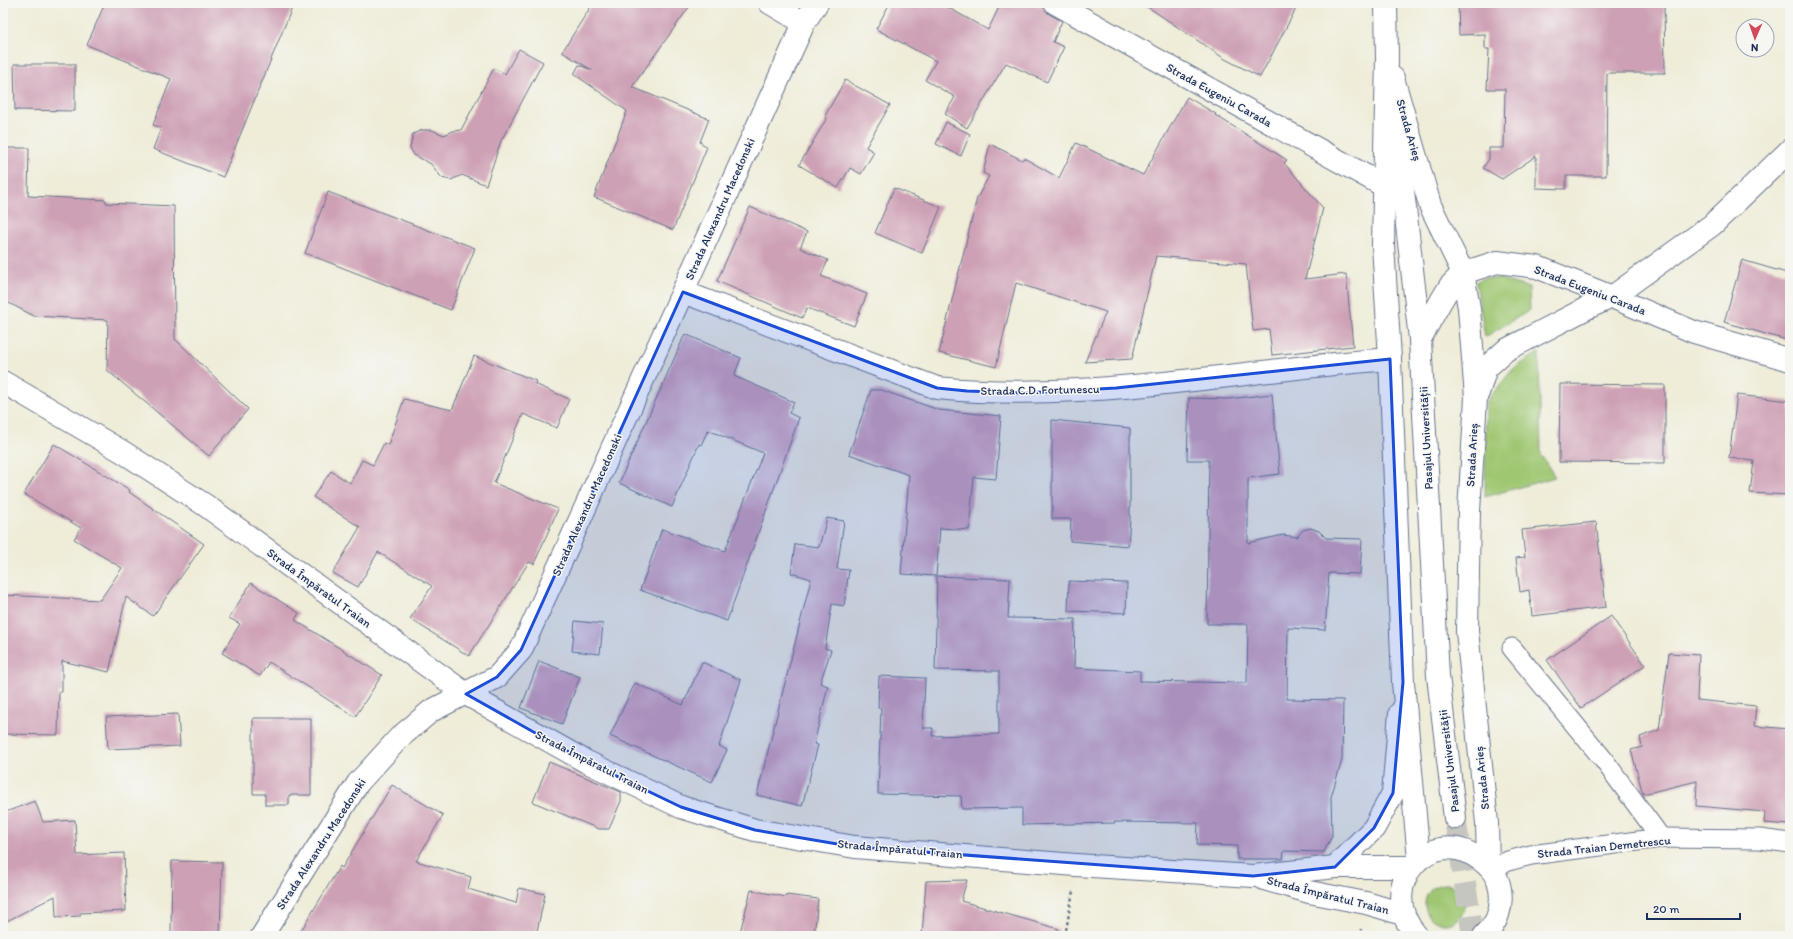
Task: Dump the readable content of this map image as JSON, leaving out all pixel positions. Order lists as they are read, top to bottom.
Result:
{
  "streets": {
    "street": [
      "Strada Eugeniu Carada",
      "Strada Arieș",
      "Strada Alexandru Macedonski",
      "Strada C.D. Fortunescu",
      "Pasajul Universității",
      "Strada Împăratul Traian",
      "Strada Traian Demetrescu"
    ]
  },
  "crossings": [
    ["Strada Eugeniu Carada", "Strada Arieș"],
    ["Strada Eugeniu Carada", "Pasajul Universității"],
    ["Strada Arieș", "Strada C.D. Fortunescu"],
    ["Strada Arieș", "Pasajul Universității"],
    ["Strada Arieș", "Strada Împăratul Traian"],
    ["Strada Arieș", "Strada Traian Demetrescu"],
    ["Strada Alexandru Macedonski", "Strada C.D. Fortunescu"],
    ["Strada Alexandru Macedonski", "Strada Împăratul Traian"]
  ],
  "scale_bar": "20 m",
  "north": "bottom"
}
